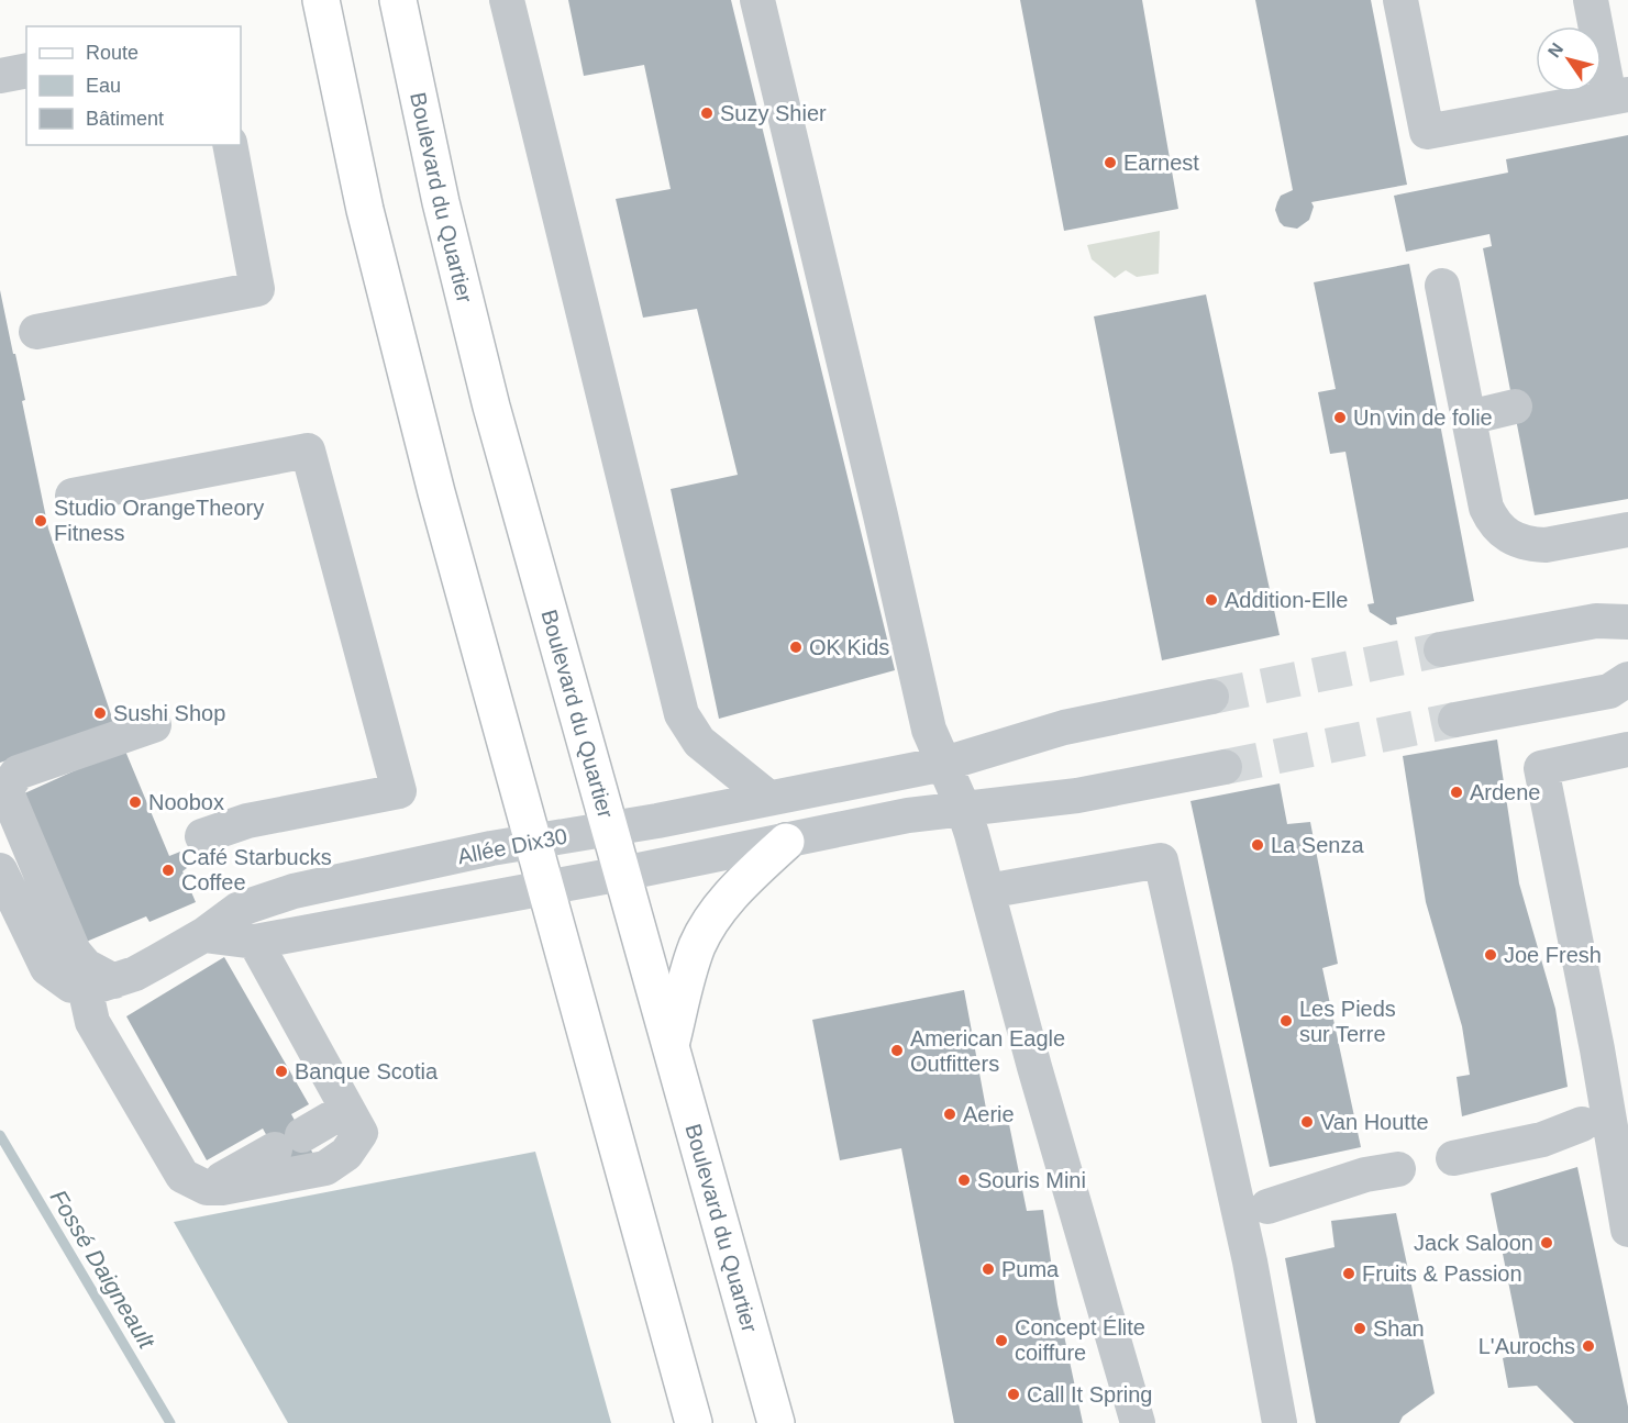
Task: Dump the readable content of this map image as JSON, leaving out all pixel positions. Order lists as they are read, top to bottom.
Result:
{
  "streets": {
    "main road": ["Boulevard du Quartier"],
    "street": ["Allée Dix30"]
  },
  "crossings": [
    ["Boulevard du Quartier", "Allée Dix30"]
  ],
  "water": ["Fossé Daigneault"],
  "places": [
    "Suzy Shier",
    "Earnest",
    "Un vin de folie",
    "Studio OrangeTheory Fitness",
    "Addition-Elle",
    "OK Kids",
    "Sushi Shop",
    "Ardene",
    "Noobox",
    "La Senza",
    "Café Starbucks Coffee",
    "Joe Fresh",
    "Les Pieds sur Terre",
    "American Eagle Outfitters",
    "Banque Scotia",
    "Aerie",
    "Van Houtte",
    "Souris Mini",
    "Jack Saloon",
    "Puma",
    "Fruits & Passion",
    "Shan",
    "Concept Élite coiffure",
    "L'Aurochs",
    "Call It Spring"
  ],
  "legend": ["Route", "Eau", "Bâtiment"],
  "north": "top left"
}
